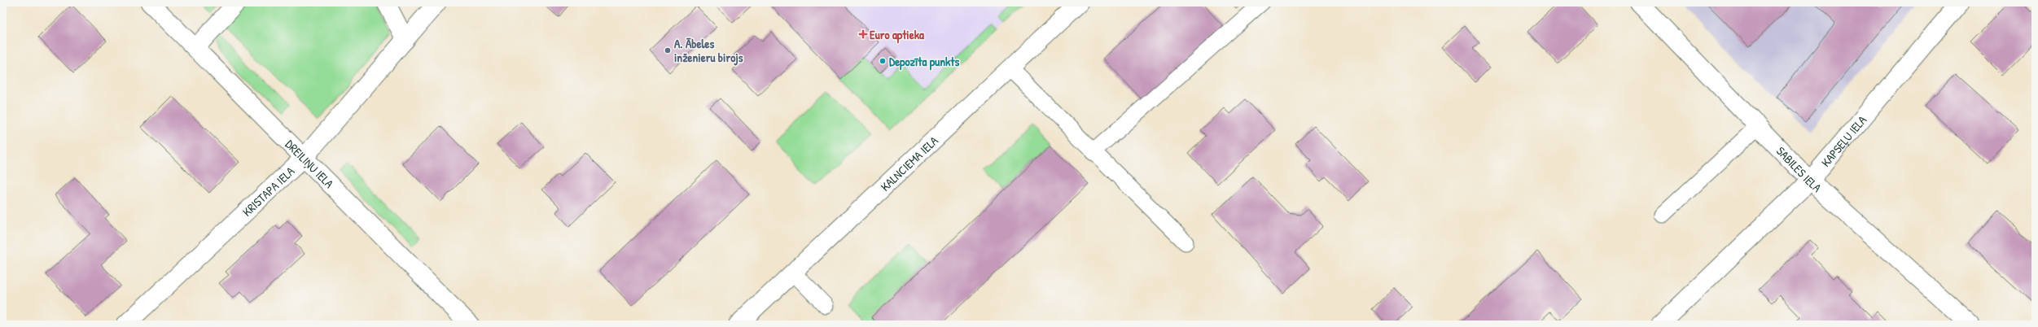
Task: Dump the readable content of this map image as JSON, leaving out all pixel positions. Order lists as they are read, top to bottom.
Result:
{
  "streets": {
    "street": [
      "KAPSEĻU IELA",
      "DREILIŅU IELA",
      "KALNCIEMA IELA",
      "SABILES IELA",
      "KRISTAPA IELA"
    ]
  },
  "crossings": [
    ["KAPSEĻU IELA", "SABILES IELA"],
    ["DREILIŅU IELA", "KRISTAPA IELA"]
  ],
  "places": {
    "health": ["Euro aptieka"],
    "other": ["A. Ābeles inženieru birojs", "Depozīta punkts"]
  }
}
